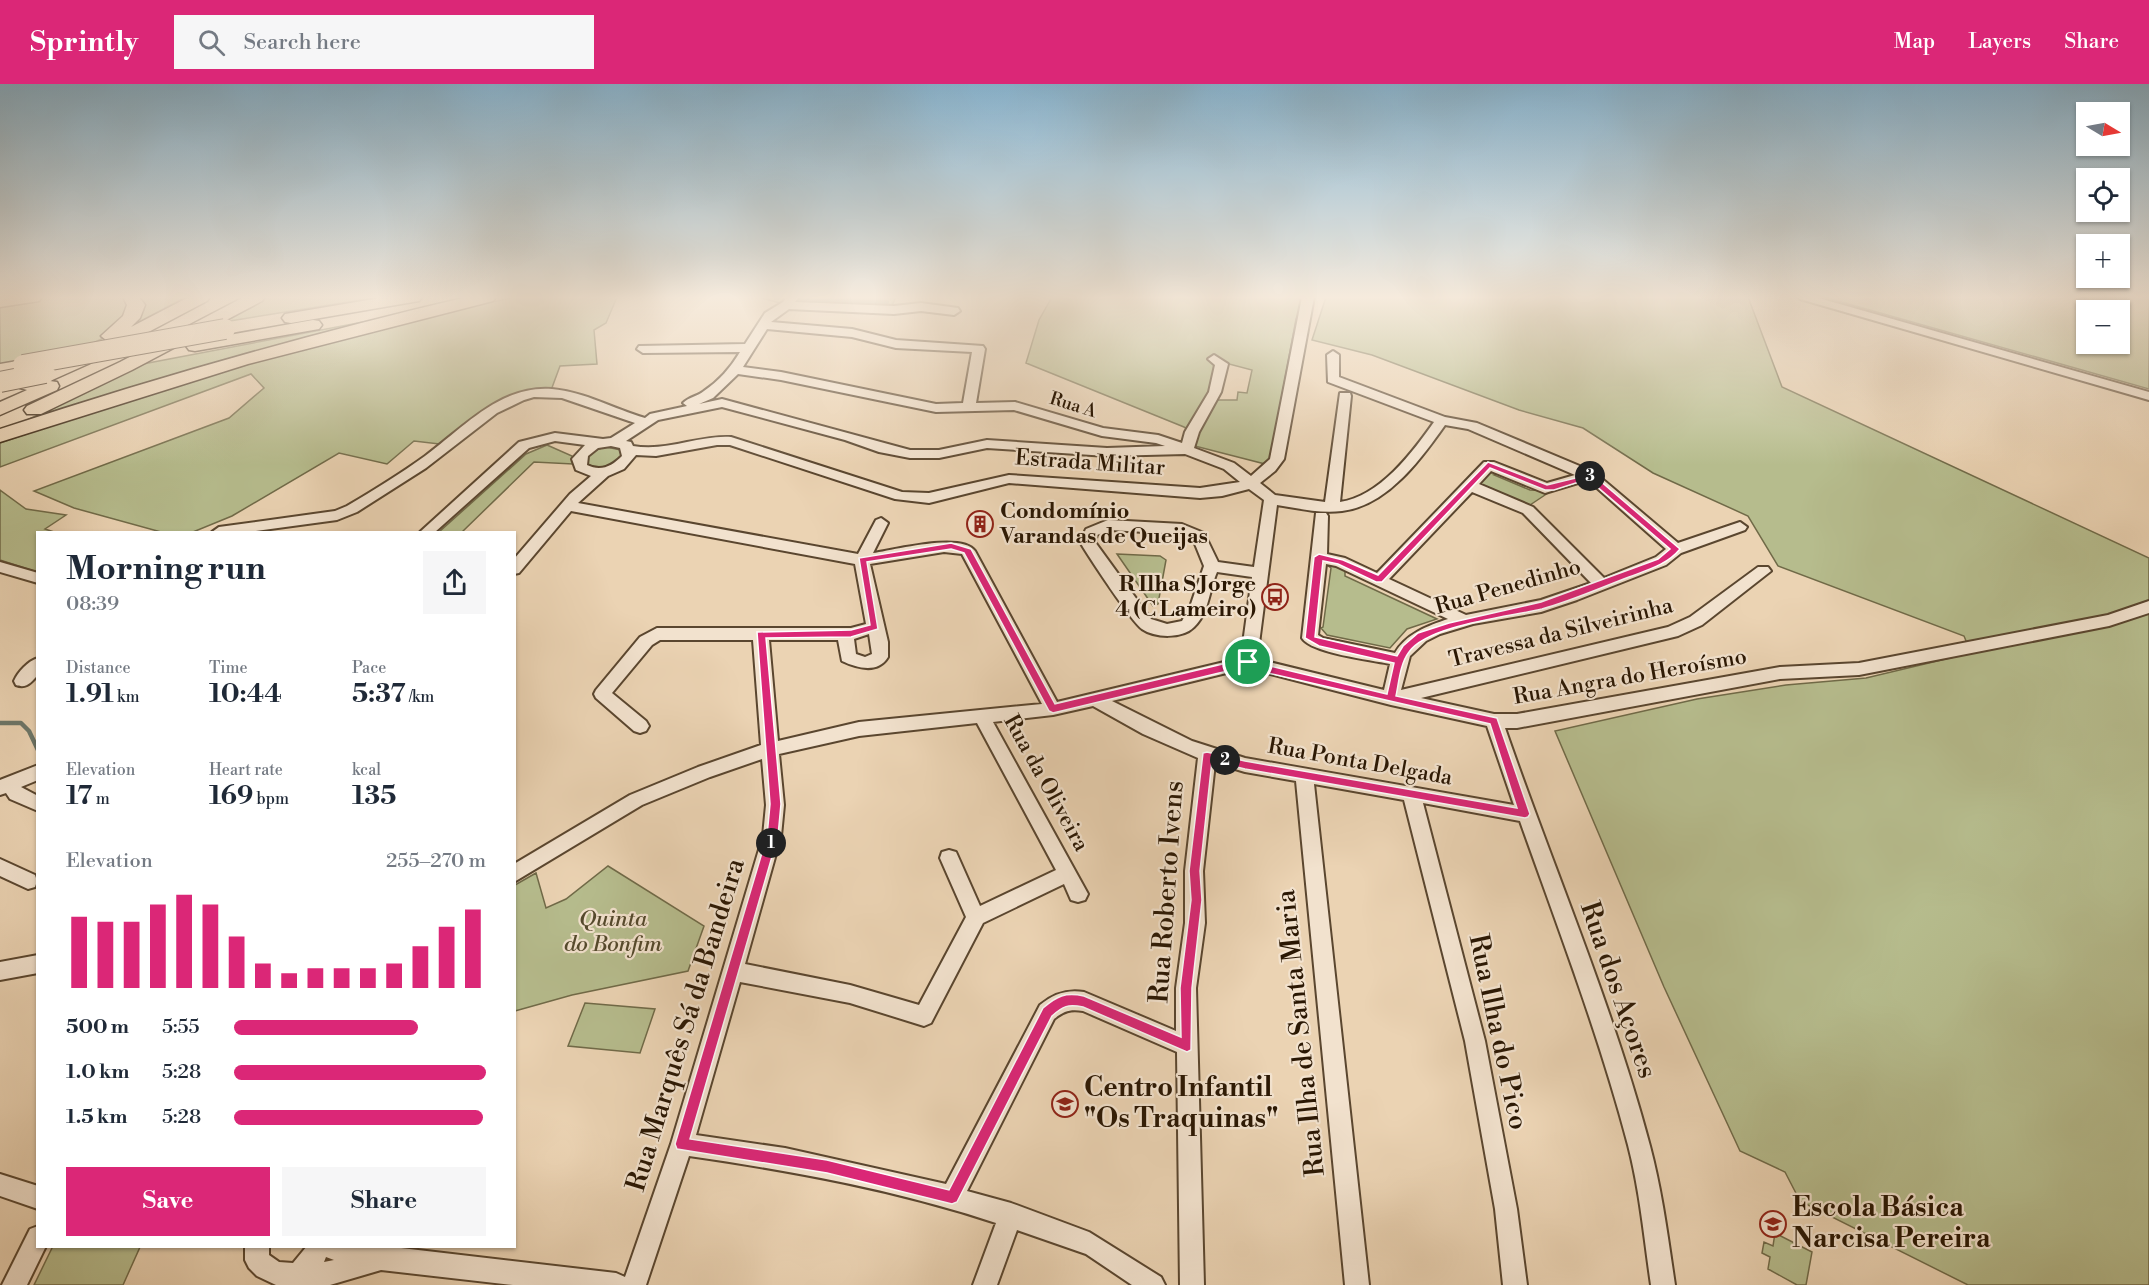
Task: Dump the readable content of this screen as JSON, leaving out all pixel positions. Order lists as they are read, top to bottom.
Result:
{
  "streets": {
    "street": [
      "Rua A",
      "Estrada Militar",
      "Rua Penedinho",
      "Travessa da Silveirinha",
      "Rua Angra do Heroísmo",
      "Rua Ponta Delgada",
      "Rua da Oliveira",
      "Rua Roberto Ivens",
      "Rua dos Açores",
      "Rua Marquês Sá da Bandeira",
      "Rua Ilha do Pico",
      "Rua Ilha de Santa Maria"
    ]
  },
  "crossings": [
    ["Rua A", "Estrada Militar"],
    ["Rua Penedinho", "Travessa da Silveirinha"],
    ["Rua Penedinho", "Rua Angra do Heroísmo"],
    ["Travessa da Silveirinha", "Rua Angra do Heroísmo"],
    ["Rua Angra do Heroísmo", "Rua dos Açores"],
    ["Rua Ponta Delgada", "Rua Roberto Ivens"],
    ["Rua Ponta Delgada", "Rua dos Açores"],
    ["Rua Ponta Delgada", "Rua Ilha do Pico"],
    ["Rua Ponta Delgada", "Rua Ilha de Santa Maria"]
  ],
  "parks": ["Quinta do Bonfim"],
  "places": {
    "building": ["Condomínio Varandas de Queijas"],
    "bus stop": ["R Ilha S Jorge 4 (C Lameiro)"],
    "school or university": ["Centro Infantil \"Os Traquinas\"", "Escola Básica Narcisa Pereira"]
  },
  "north": "right",
  "page": {
    "header": "Sprintly",
    "search": "Search here",
    "nav": ["Map", "Layers", "Share"],
    "map_buttons": ["+", "−"],
    "pins": ["3", "2", "1"],
    "heading": ["Morning run", "08:39"],
    "stats": [
      ["Distance", "1.91 km"],
      ["Time", "10:44"],
      ["Pace", "5:37 /km"],
      ["Elevation", "17 m"],
      ["Heart rate", "169 bpm"],
      ["kcal", "135"]
    ],
    "chart": ["Elevation", "255–270 m"],
    "list": [
      {
        "name": "500 m",
        "note": "5:55"
      },
      {
        "name": "1.0 km",
        "note": "5:28"
      },
      {
        "name": "1.5 km",
        "note": "5:28"
      }
    ],
    "buttons": ["Save", "Share"]
  }
}
